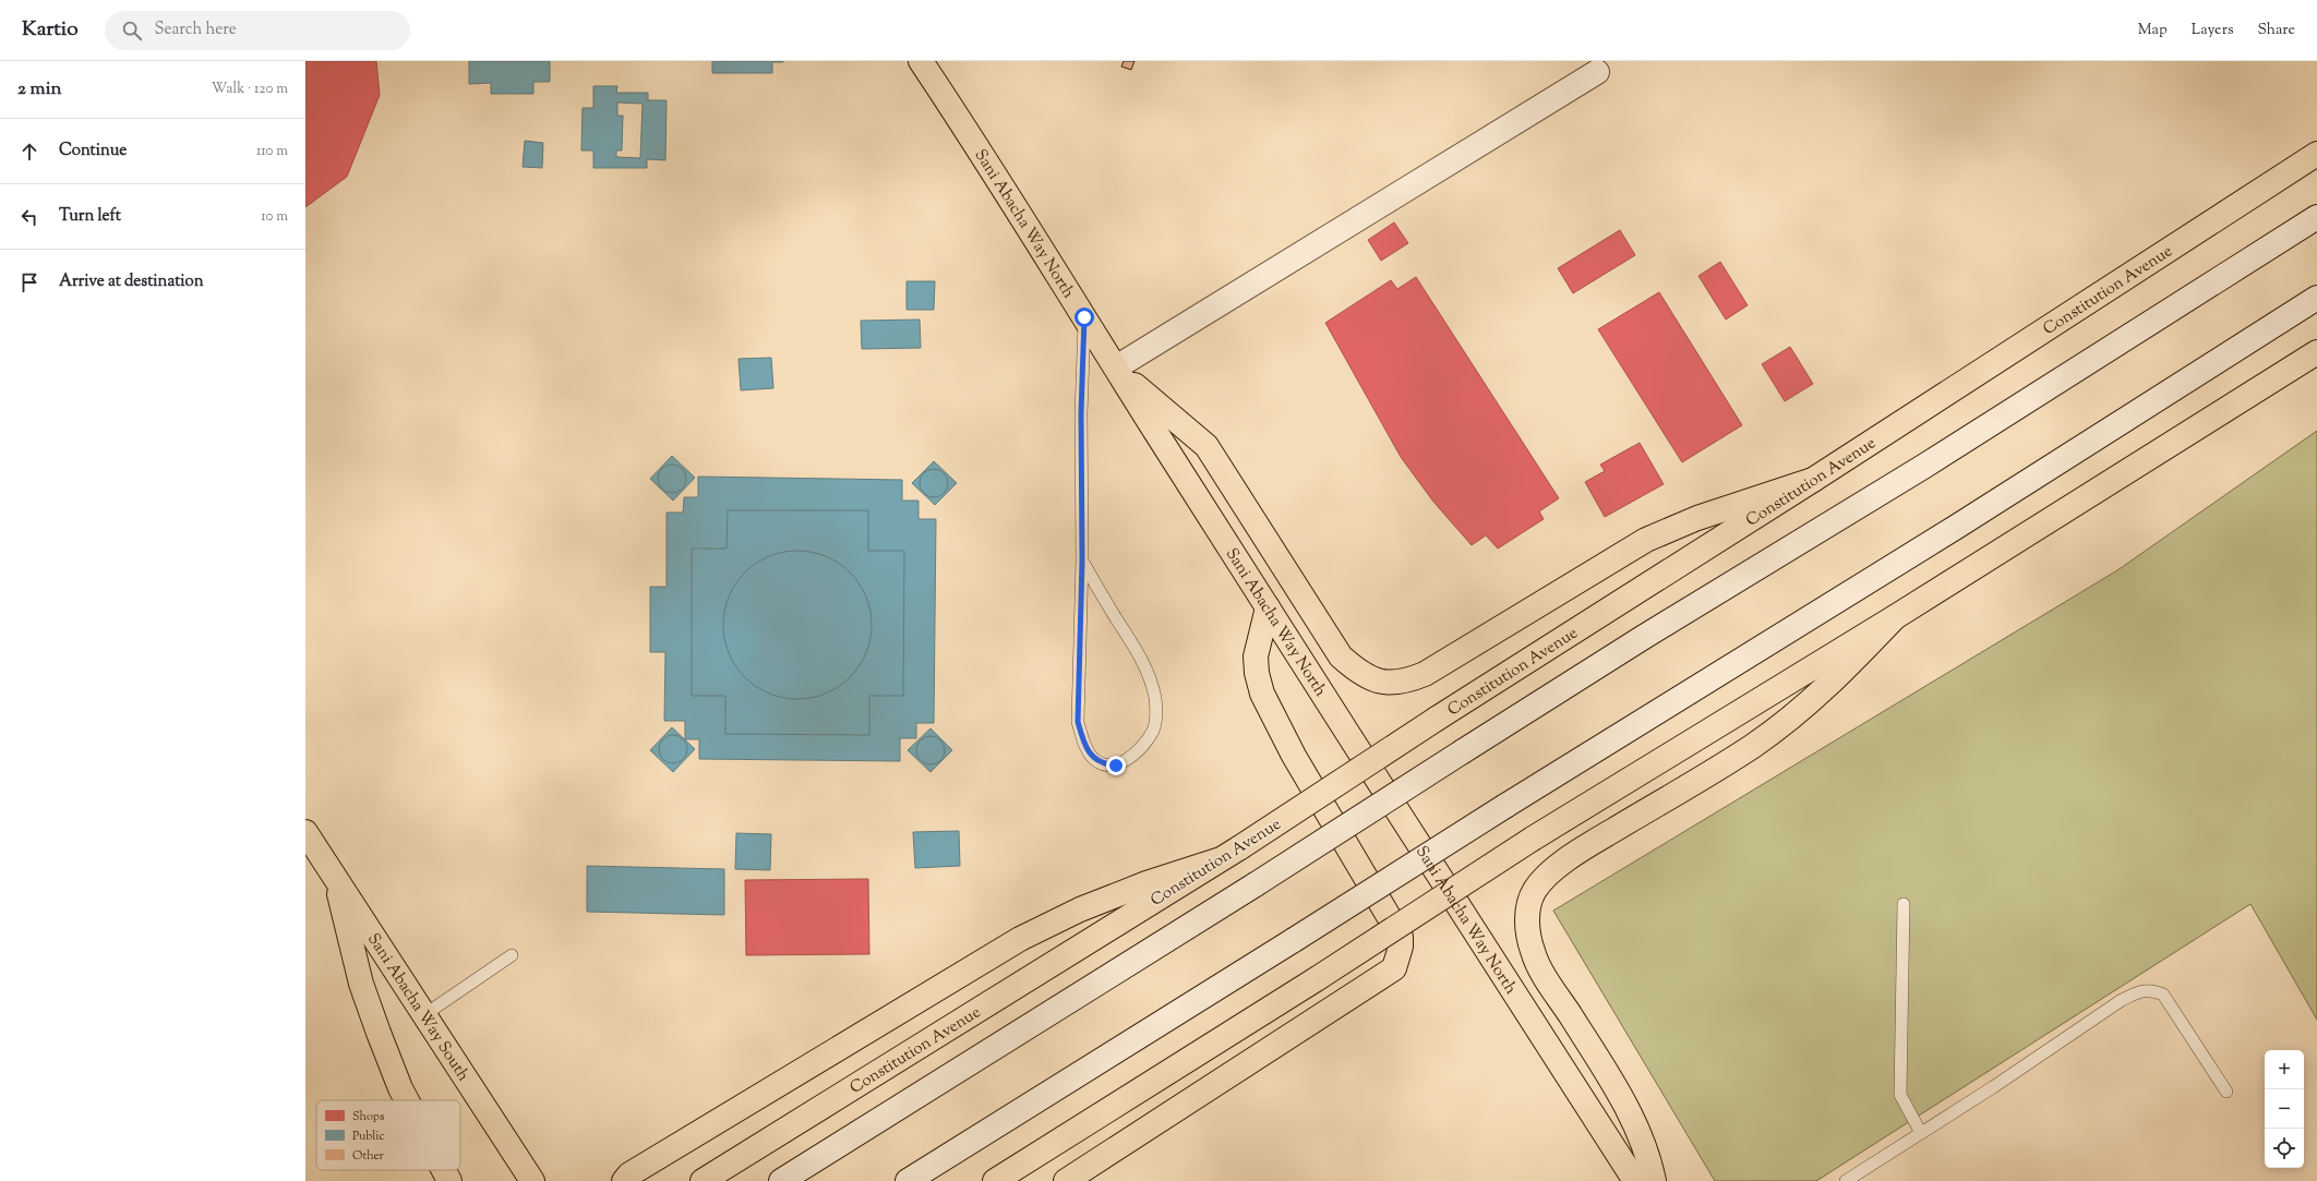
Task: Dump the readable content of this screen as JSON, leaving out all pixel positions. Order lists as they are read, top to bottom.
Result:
{
  "streets": {
    "main road": ["Sani Abacha Way North", "Constitution Avenue", "Sani Abacha Way South"]
  },
  "legend": ["Shops", "Public", "Other"],
  "page": {
    "header": "Kartio",
    "search": "Search here",
    "nav": ["Map", "Layers", "Share"],
    "heading": ["2 min", "Walk · 120 m"],
    "list": [
      ["Continue", "110 m"],
      ["Turn left", "10 m"],
      "Arrive at destination"
    ],
    "map_buttons": ["+", "−"]
  }
}
